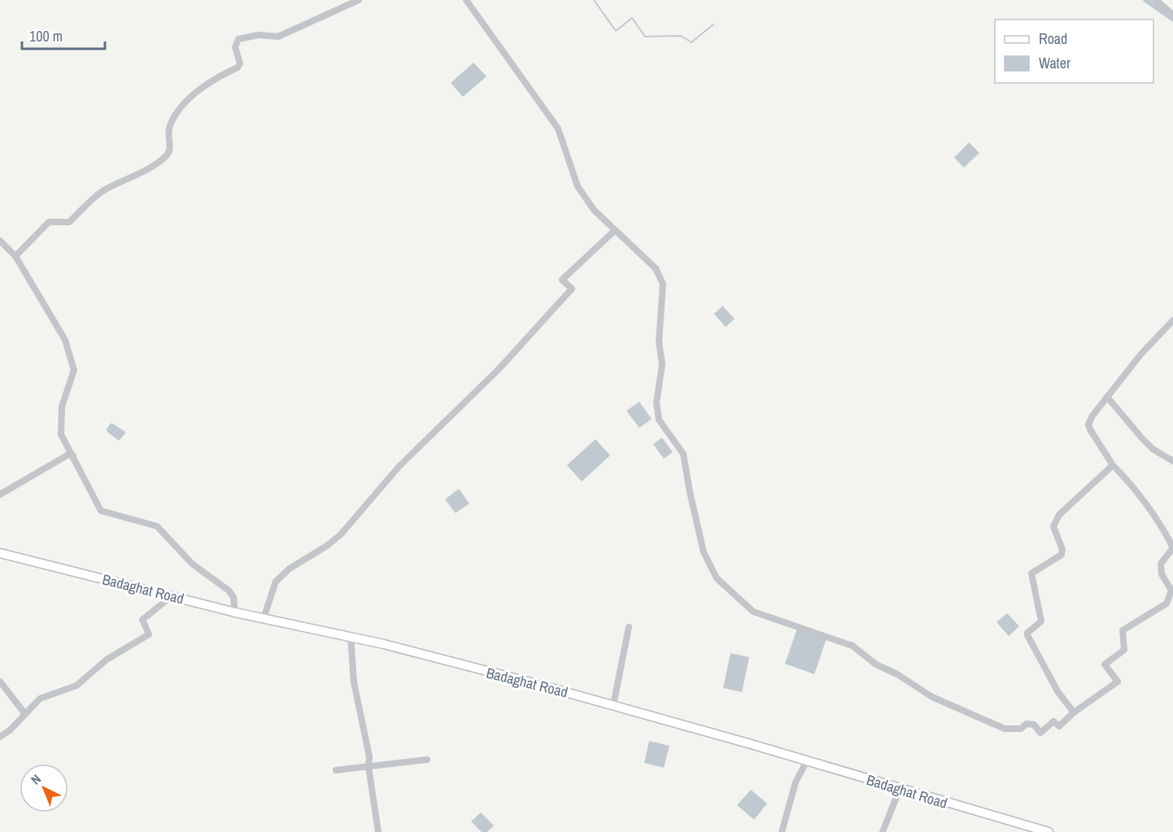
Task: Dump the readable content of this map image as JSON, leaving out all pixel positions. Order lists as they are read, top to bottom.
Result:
{
  "streets": {
    "main road": ["Badaghat Road"]
  },
  "legend": ["Road", "Water"],
  "scale_bar": "100 m",
  "north": "top left"
}
